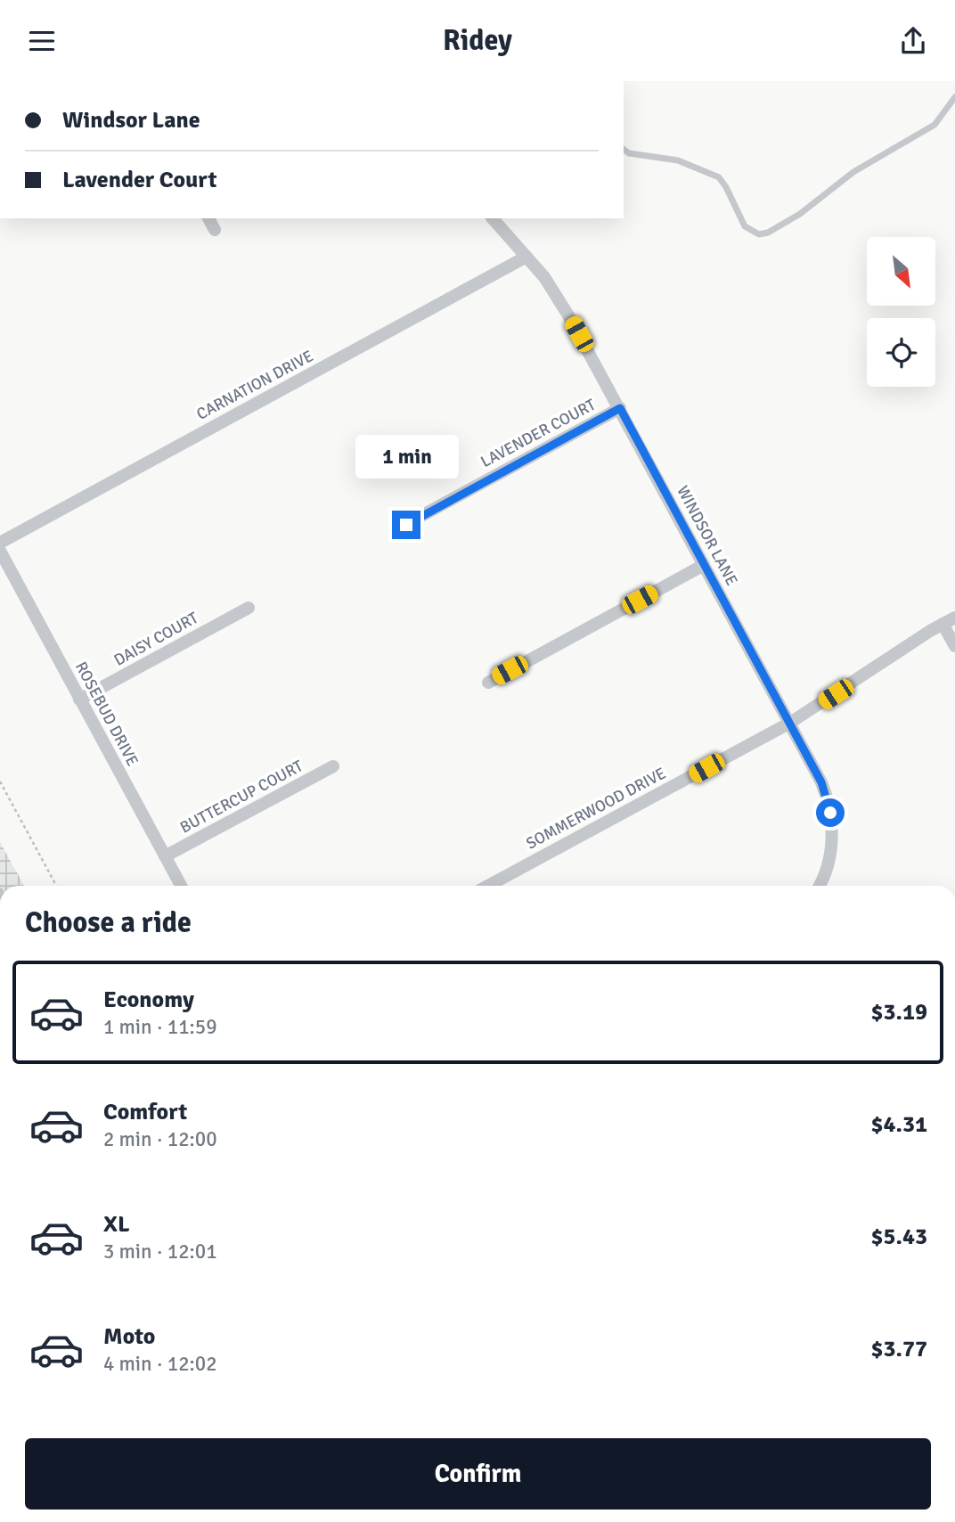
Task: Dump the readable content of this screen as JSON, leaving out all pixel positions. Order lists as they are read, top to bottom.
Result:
{
  "streets": {
    "street": [
      "CARNATION DRIVE",
      "LAVENDER COURT",
      "WINDSOR LANE",
      "DAISY COURT",
      "ROSEBUD DRIVE",
      "BUTTERCUP COURT",
      "SOMMERWOOD DRIVE"
    ]
  },
  "crossings": [
    ["CARNATION DRIVE", "WINDSOR LANE"],
    ["LAVENDER COURT", "WINDSOR LANE"],
    ["WINDSOR LANE", "SOMMERWOOD DRIVE"],
    ["DAISY COURT", "ROSEBUD DRIVE"],
    ["ROSEBUD DRIVE", "BUTTERCUP COURT"]
  ],
  "north": "bottom right",
  "page": {
    "header": "Ridey",
    "banner": ["Windsor Lane", "Lavender Court"],
    "bubble": "1 min",
    "heading": "Choose a ride",
    "list": [
      {
        "name": "Economy",
        "note": "1 min · 11:59",
        "value": "$3.19"
      },
      {
        "name": "Comfort",
        "note": "2 min · 12:00",
        "value": "$4.31"
      },
      {
        "name": "XL",
        "note": "3 min · 12:01",
        "value": "$5.43"
      },
      {
        "name": "Moto",
        "note": "4 min · 12:02",
        "value": "$3.77"
      }
    ],
    "buttons": "Confirm"
  }
}
